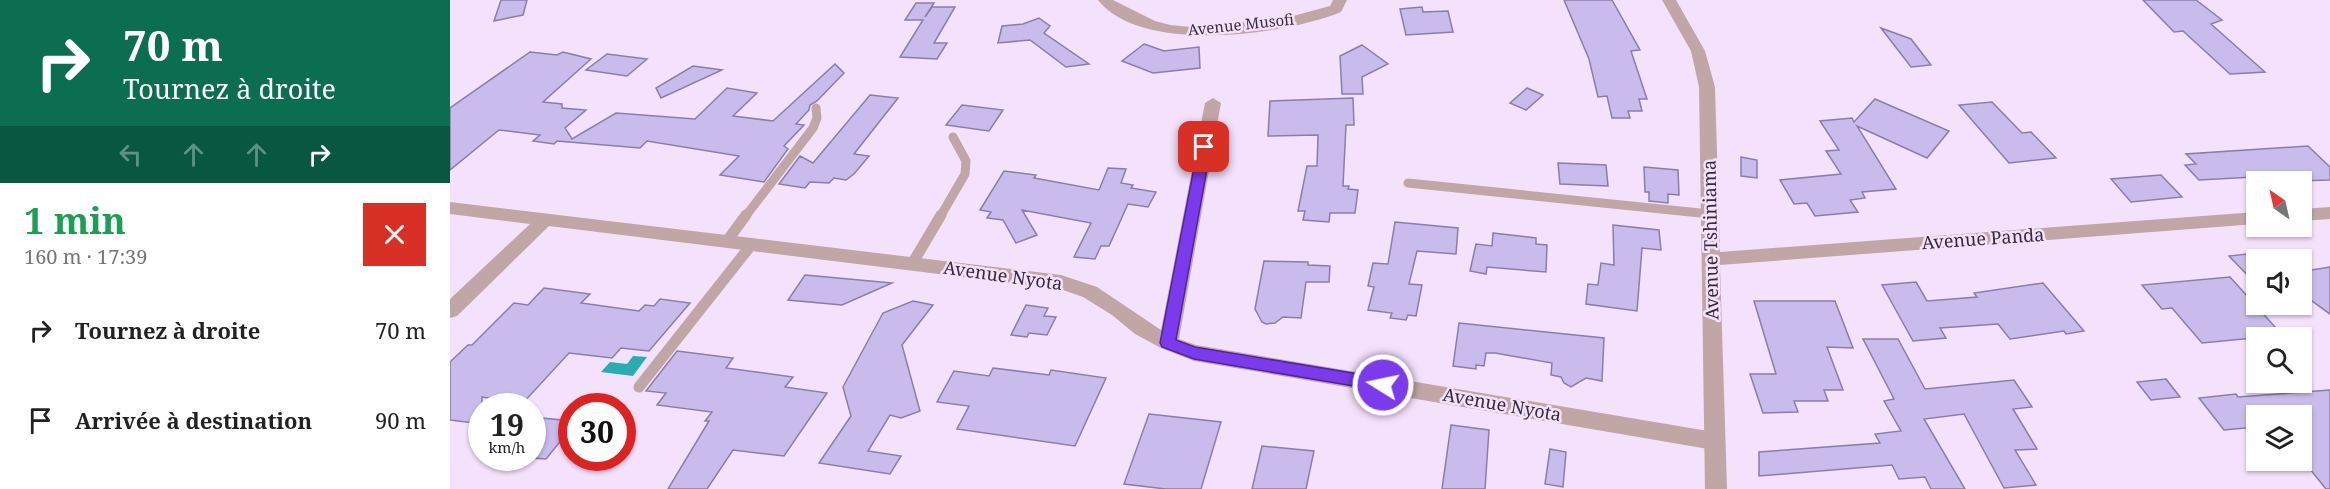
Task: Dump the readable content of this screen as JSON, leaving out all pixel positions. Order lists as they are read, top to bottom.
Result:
{
  "streets": {
    "street": [
      "Avenue Musofi",
      "Avenue Panda",
      "Avenue Tshiniama",
      "Avenue Nyota"
    ]
  },
  "crossings": [
    ["Avenue Panda", "Avenue Tshiniama"],
    ["Avenue Tshiniama", "Avenue Nyota"]
  ],
  "north": "top left",
  "page": {
    "turn": ["70 m", "Tournez à droite"],
    "heading": ["1 min", "160 m · 17:39"],
    "list": [
      {
        "name": "Tournez à droite",
        "value": "70 m"
      },
      {
        "name": "Arrivée à destination",
        "value": "90 m"
      }
    ],
    "speed": "19 km/h",
    "limit": "30"
  }
}
